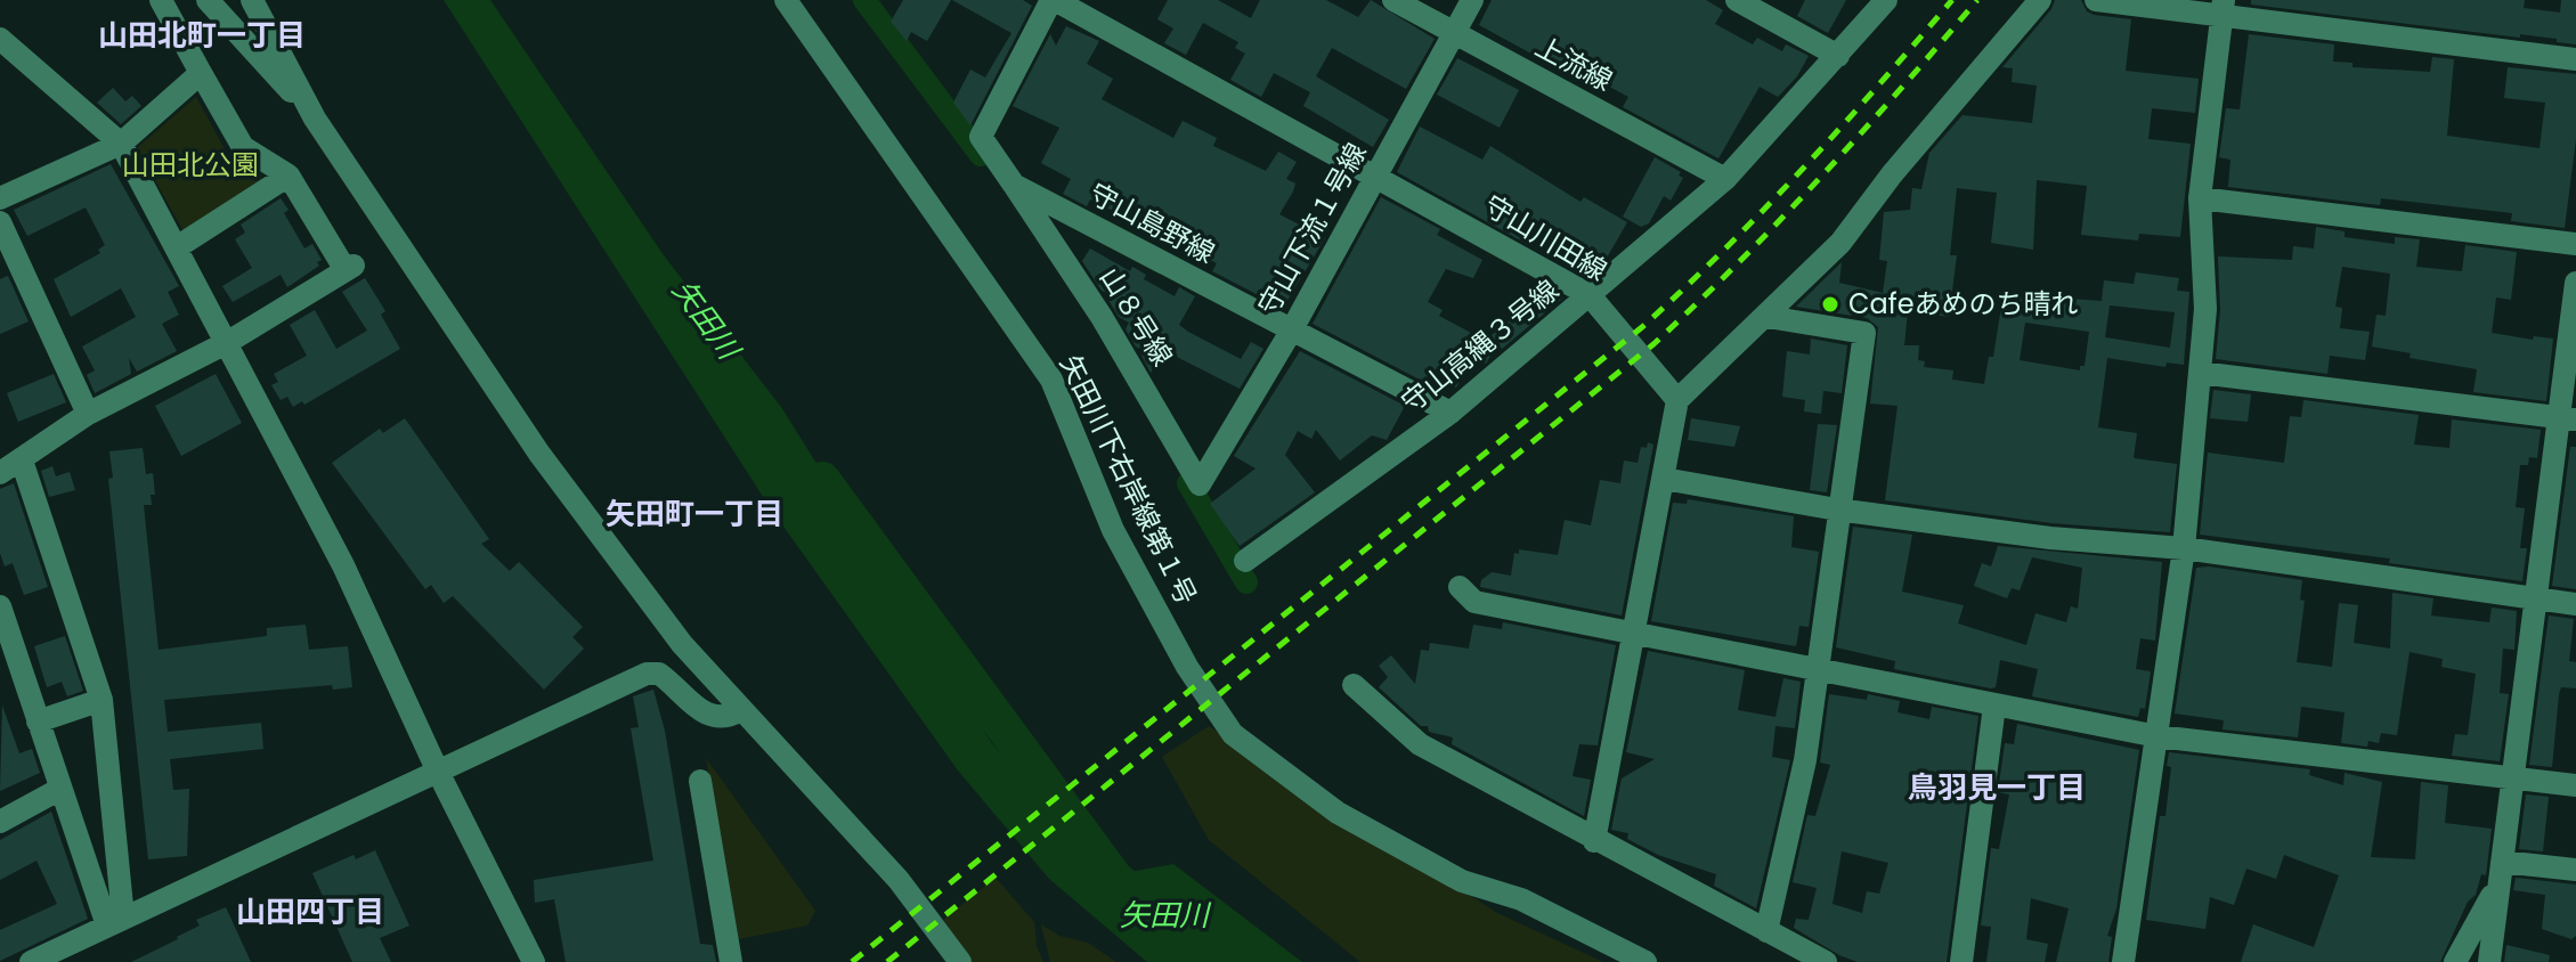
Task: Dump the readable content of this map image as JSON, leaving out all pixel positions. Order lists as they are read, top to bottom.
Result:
{
  "streets": {
    "street": [
      "上流線",
      "守山島野線",
      "守山下流１号線",
      "守山川田線",
      "山８号線",
      "守山高縄３号線",
      "矢田川下右岸線第１号"
    ]
  },
  "crossings": [
    ["上流線", "守山下流１号線"],
    ["上流線", "守山高縄３号線"],
    ["守山島野線", "守山下流１号線"],
    ["守山島野線", "守山川田線"],
    ["守山島野線", "山８号線"],
    ["守山島野線", "守山高縄３号線"],
    ["守山下流１号線", "守山川田線"],
    ["守山下流１号線", "山８号線"],
    ["守山川田線", "守山高縄３号線"]
  ],
  "districts": [
    "山田北町一丁目",
    "矢田町一丁目",
    "鳥羽見一丁目",
    "山田四丁目"
  ],
  "water": ["矢田川"],
  "parks": ["山田北公園"],
  "places": ["Cafeあめのち晴れ"]
}
